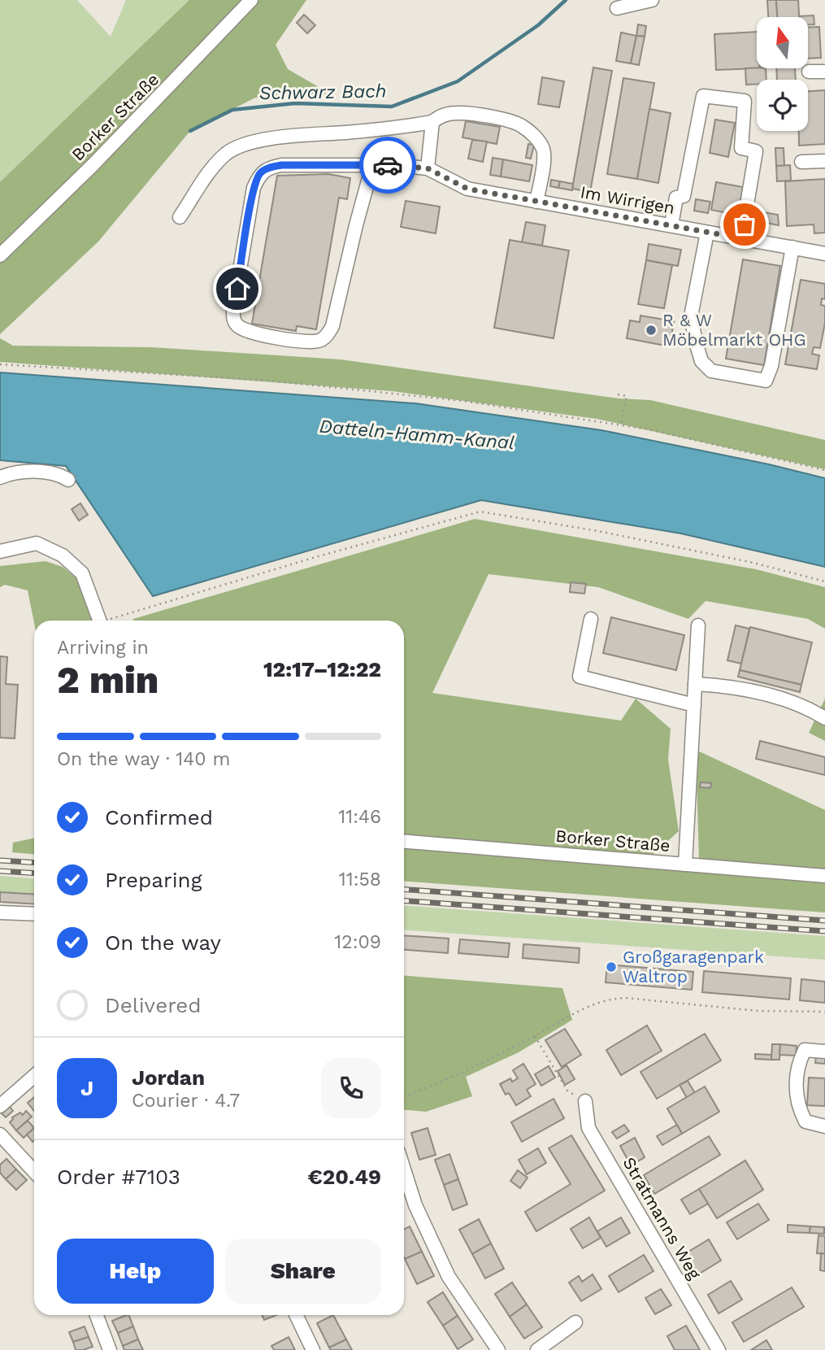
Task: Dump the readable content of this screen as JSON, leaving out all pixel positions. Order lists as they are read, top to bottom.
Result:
{
  "streets": {
    "street": ["Borker Straße", "Im Wirrigen", "Stratmanns Weg"]
  },
  "water": ["Schwarz Bach", "Datteln-Hamm-Kanal"],
  "places": ["R & W Möbelmarkt OHG", "Großgaragenpark Waltrop"],
  "north": "top",
  "page": {
    "heading": ["2 min", "Arriving in", "12:17–12:22"],
    "panel": [
      "Jordan",
      "Courier · 4.7",
      "Order #7103",
      "€20.49"
    ],
    "bar": "On the way · 140 m",
    "list": [
      ["Confirmed", "11:46"],
      ["Preparing", "11:58"],
      ["On the way", "12:09"],
      "Delivered"
    ],
    "round": "J",
    "buttons": ["Help", "Share"]
  }
}
